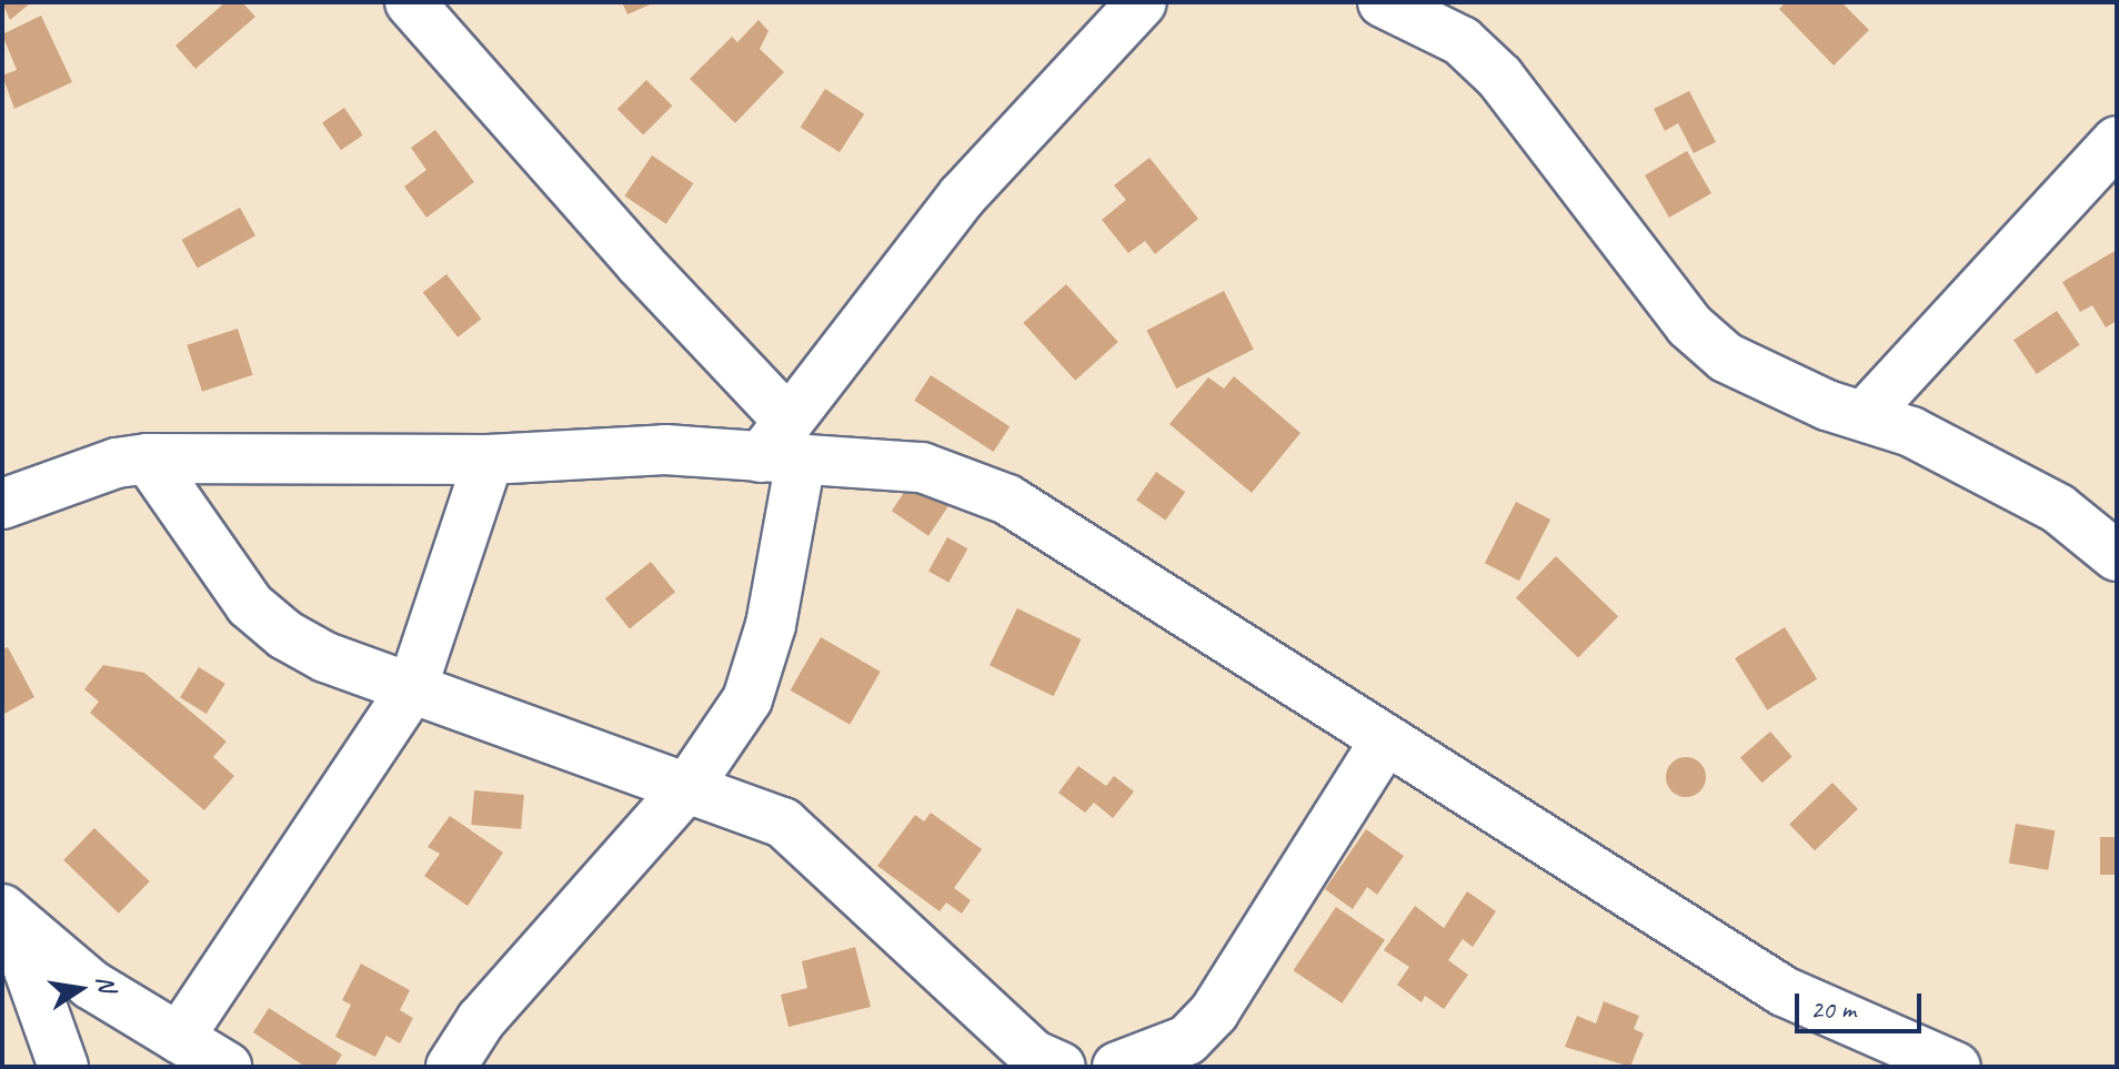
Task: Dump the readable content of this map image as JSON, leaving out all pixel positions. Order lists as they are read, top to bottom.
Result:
{
  "scale_bar": "20 m",
  "north": "right"
}
